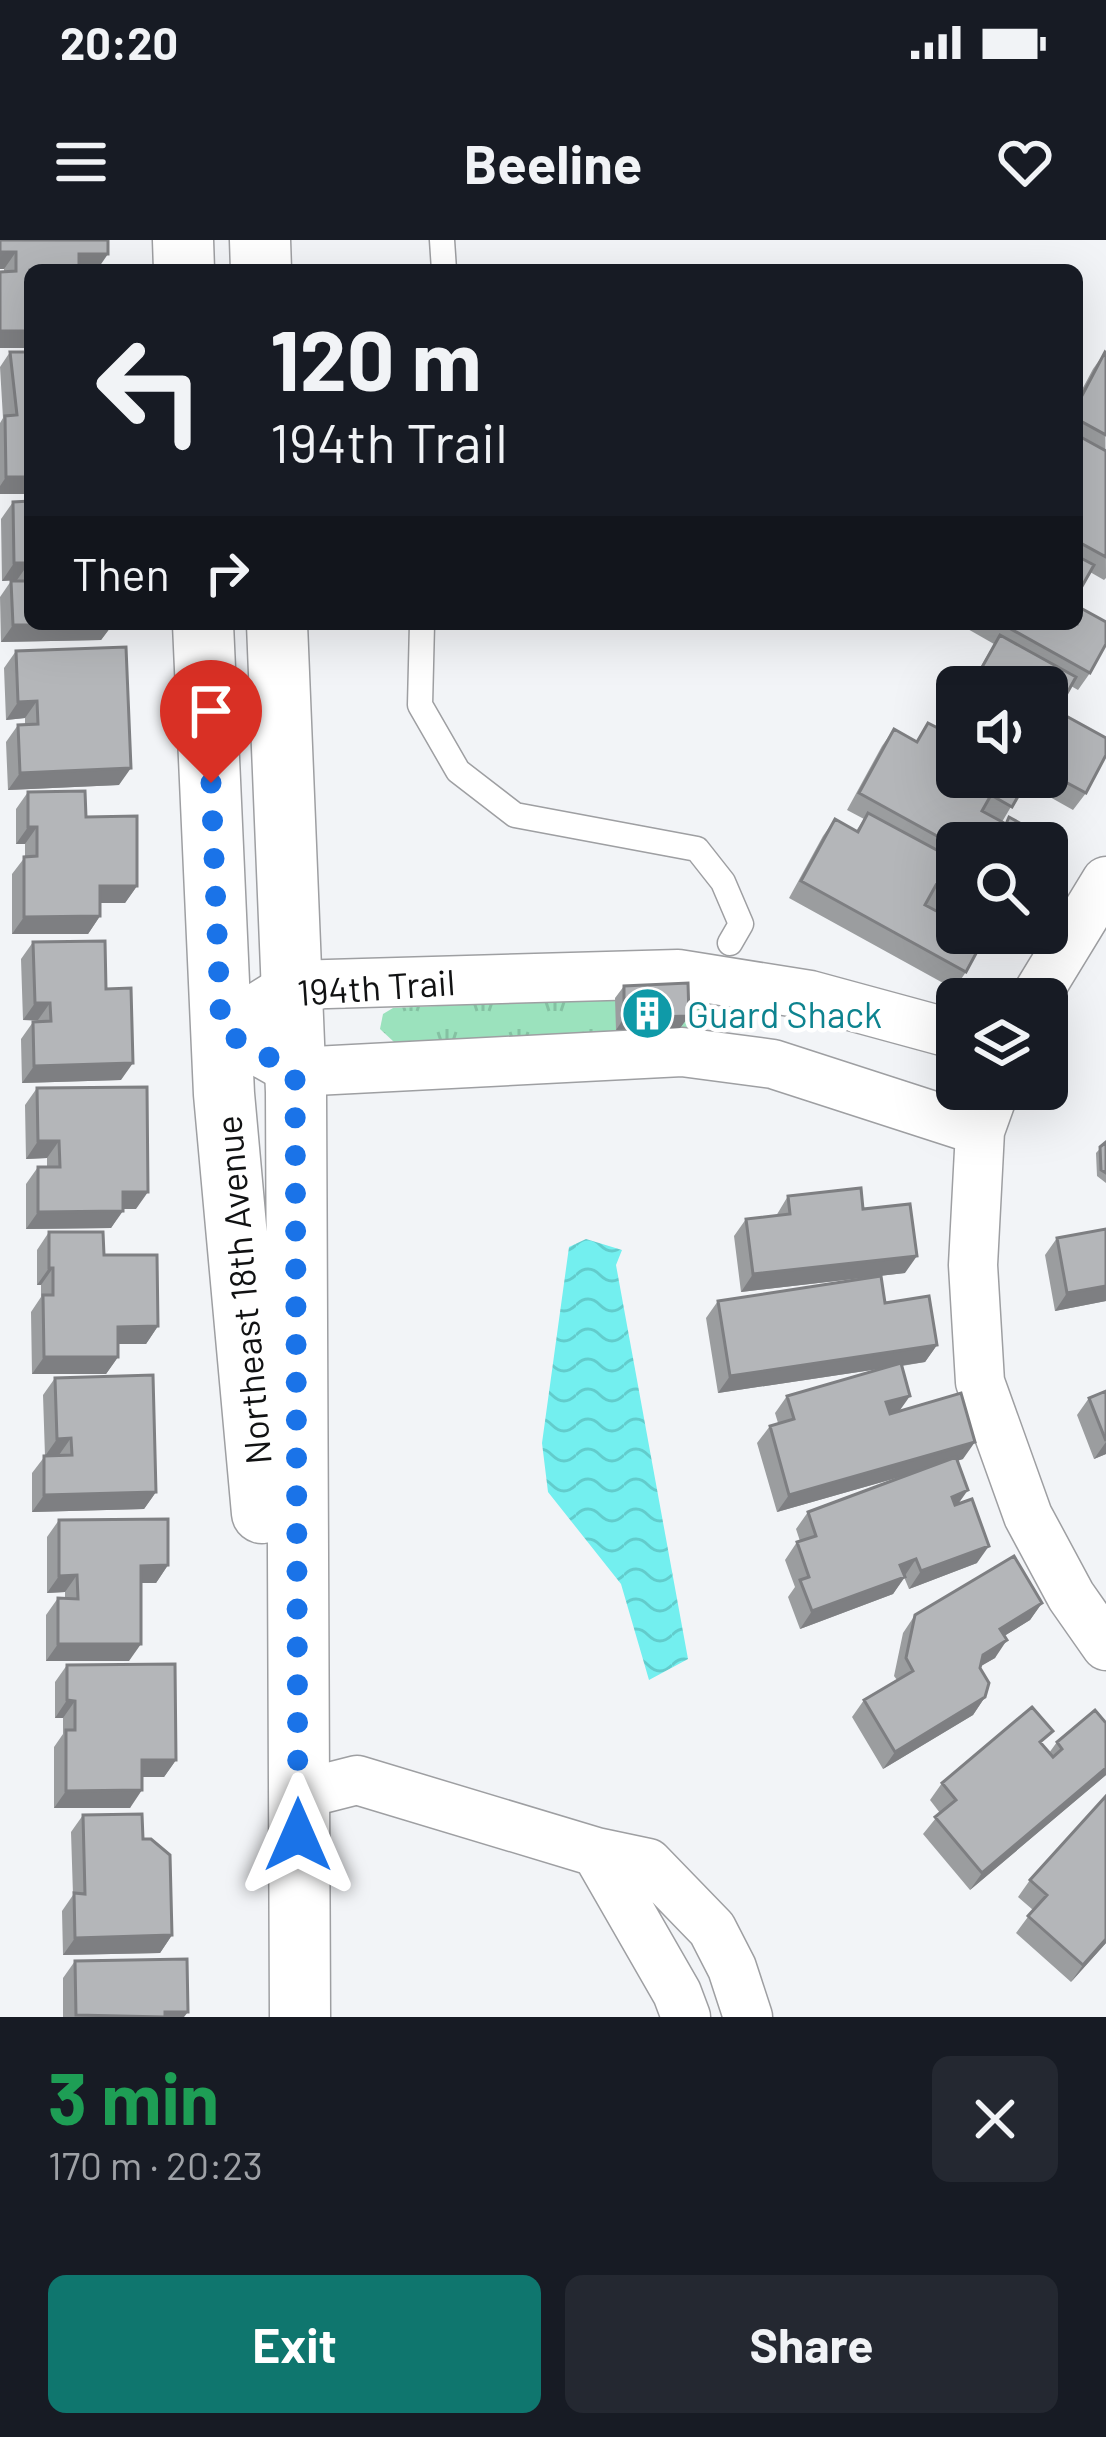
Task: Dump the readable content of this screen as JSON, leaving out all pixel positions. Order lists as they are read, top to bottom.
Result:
{
  "streets": {
    "street": ["194th Trail", "Northeast 18th Avenue"]
  },
  "crossings": [
    ["194th Trail", "Northeast 18th Avenue"]
  ],
  "places": {
    "building": ["Guard Shack"]
  },
  "page": {
    "status": "20:20",
    "header": "Beeline",
    "turn": ["120 m", "194th Trail"],
    "then": "Then",
    "heading": ["3 min", "170 m · 20:23"],
    "buttons": ["Exit", "Share"]
  }
}
